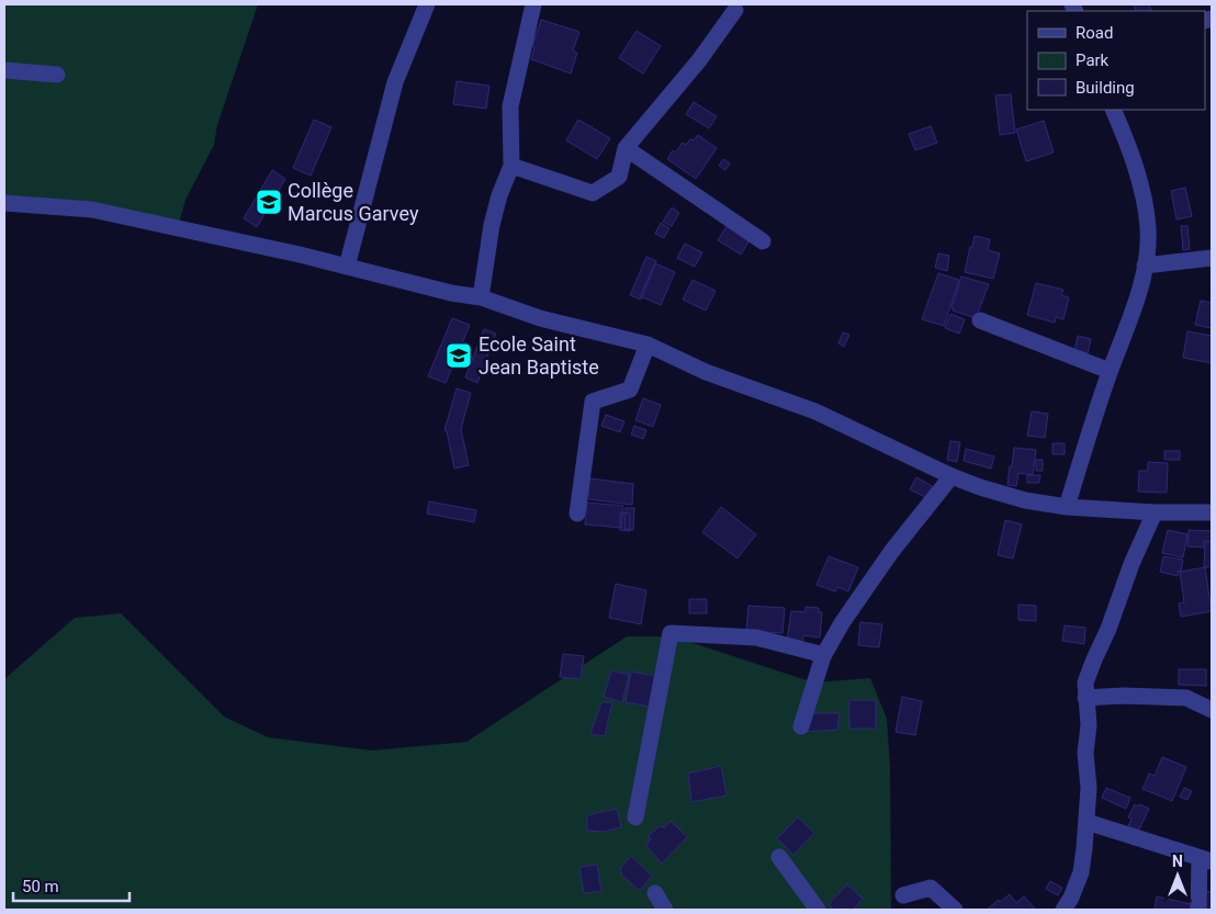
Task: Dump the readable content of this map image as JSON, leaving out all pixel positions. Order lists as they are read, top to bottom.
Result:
{
  "places": {
    "school or university": ["Collège Marcus Garvey", "Ecole Saint Jean Baptiste"]
  },
  "legend": ["Road", "Park", "Building"],
  "scale_bar": "50 m",
  "north": "top"
}
